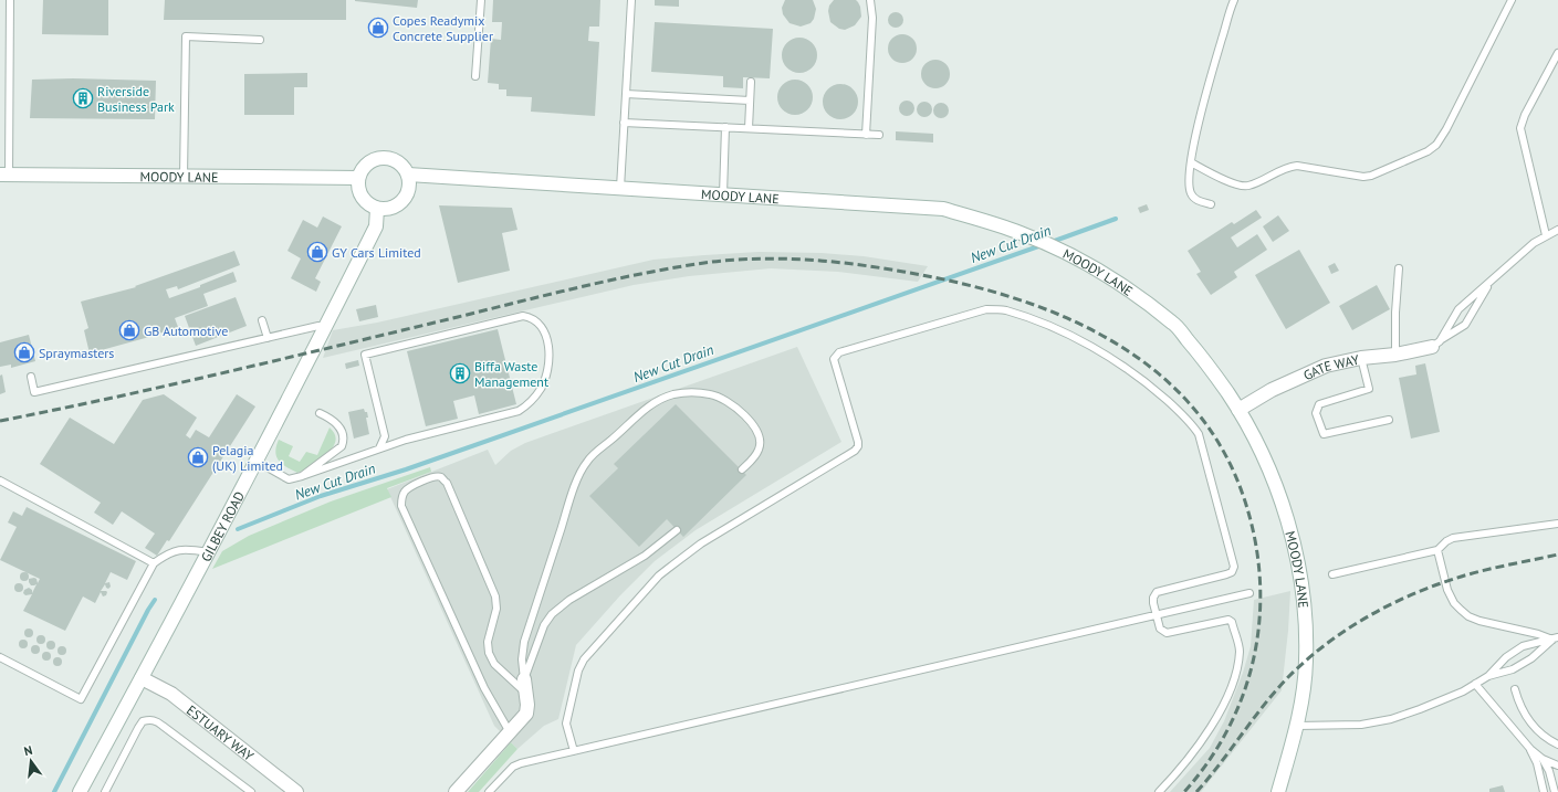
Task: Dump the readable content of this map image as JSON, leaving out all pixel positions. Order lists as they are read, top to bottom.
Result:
{
  "streets": {
    "street": [
      "MOODY LANE",
      "GATE WAY",
      "GILBEY ROAD",
      "ESTUARY WAY"
    ]
  },
  "crossings": [
    ["MOODY LANE", "GATE WAY"],
    ["MOODY LANE", "GILBEY ROAD"],
    ["GILBEY ROAD", "ESTUARY WAY"]
  ],
  "water": ["New Cut Drain"],
  "places": {
    "shop": [
      "Copes Readymix Concrete Supplier",
      "GY Cars Limited",
      "GB Automotive",
      "Spraymasters",
      "Pelagia (UK) Limited"
    ],
    "building": ["Riverside Business Park", "Biffa Waste Management"]
  },
  "north": "top"
}
